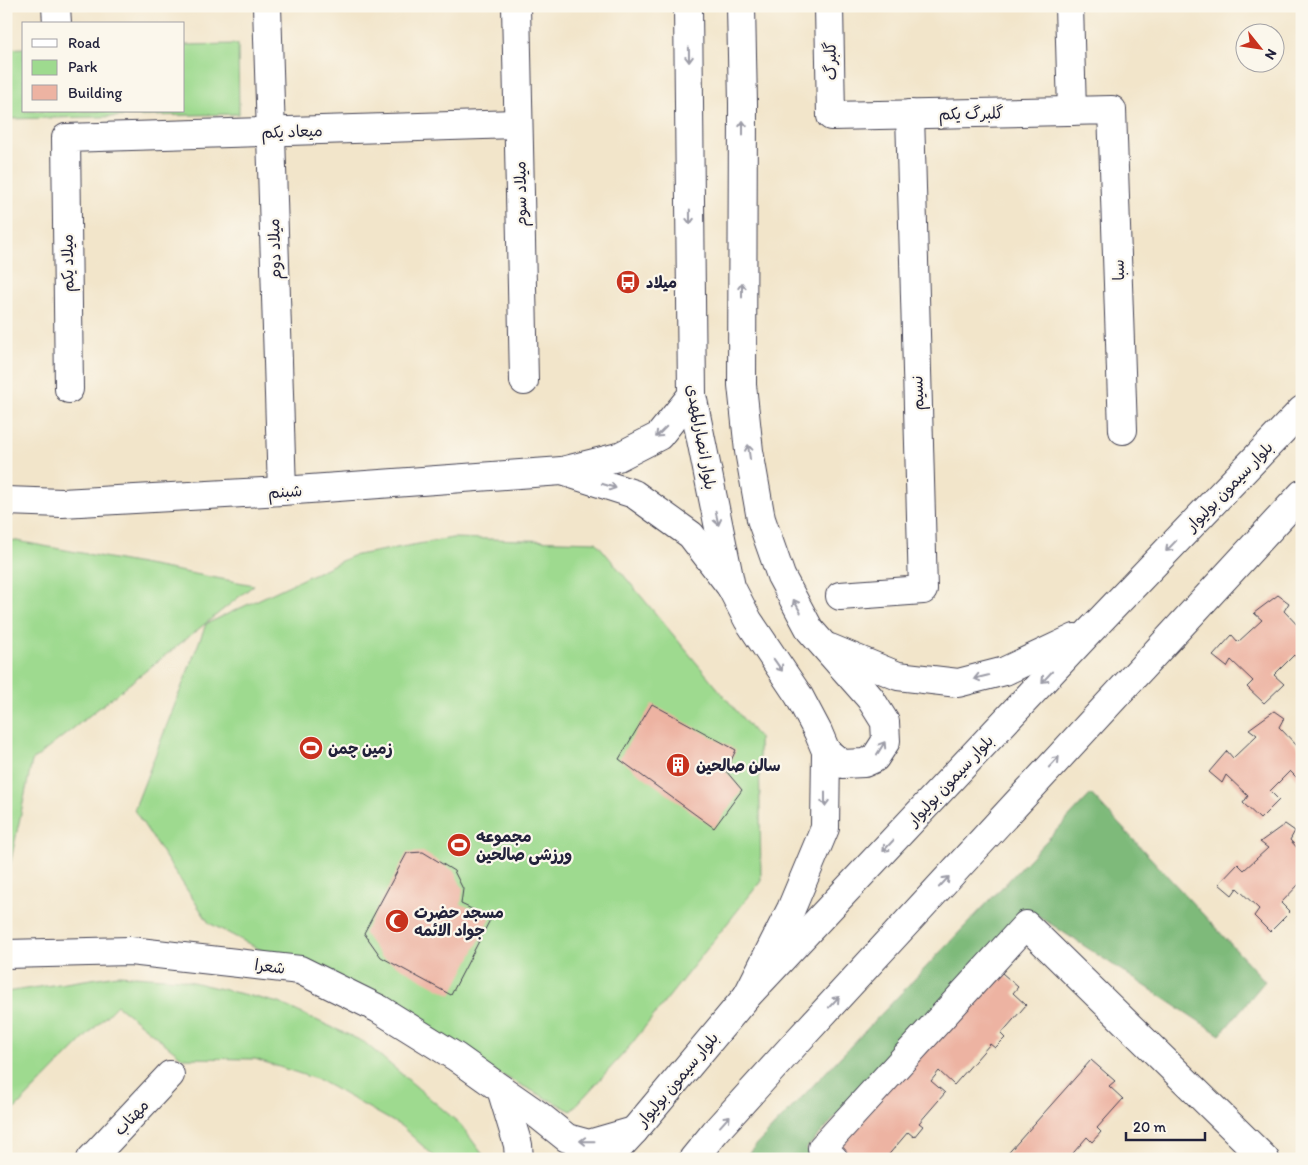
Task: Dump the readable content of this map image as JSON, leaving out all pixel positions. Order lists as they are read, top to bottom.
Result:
{
  "streets": {
    "street": [
      "گلبرگ",
      "گلبرگ یکم",
      "میعاد یکم",
      "میلاد سوم",
      "میلاد دوم",
      "میلاد یکم",
      "سبا",
      "نسیم",
      "بلوار انصارالمهدی",
      "بلوار سیمون بولیوار",
      "شبنم",
      "شعرا",
      "مهتاب"
    ]
  },
  "crossings": [
    ["گلبرگ", "گلبرگ یکم"],
    ["گلبرگ یکم", "سبا"],
    ["گلبرگ یکم", "نسیم"],
    ["میعاد یکم", "میلاد سوم"],
    ["میعاد یکم", "میلاد دوم"],
    ["میعاد یکم", "میلاد یکم"],
    ["میلاد دوم", "شبنم"],
    ["بلوار سیمون بولیوار", "شعرا"]
  ],
  "places": {
    "bus stop": ["میلاد"],
    "sports": ["زمین چمن", "مجموعه ورزشی صالحین"],
    "building": ["سالن صالحین"],
    "mosque": ["مسجد حضرت جواد الائمه"]
  },
  "legend": ["Road", "Park", "Building"],
  "scale_bar": "20 m",
  "north": "bottom right"
}
